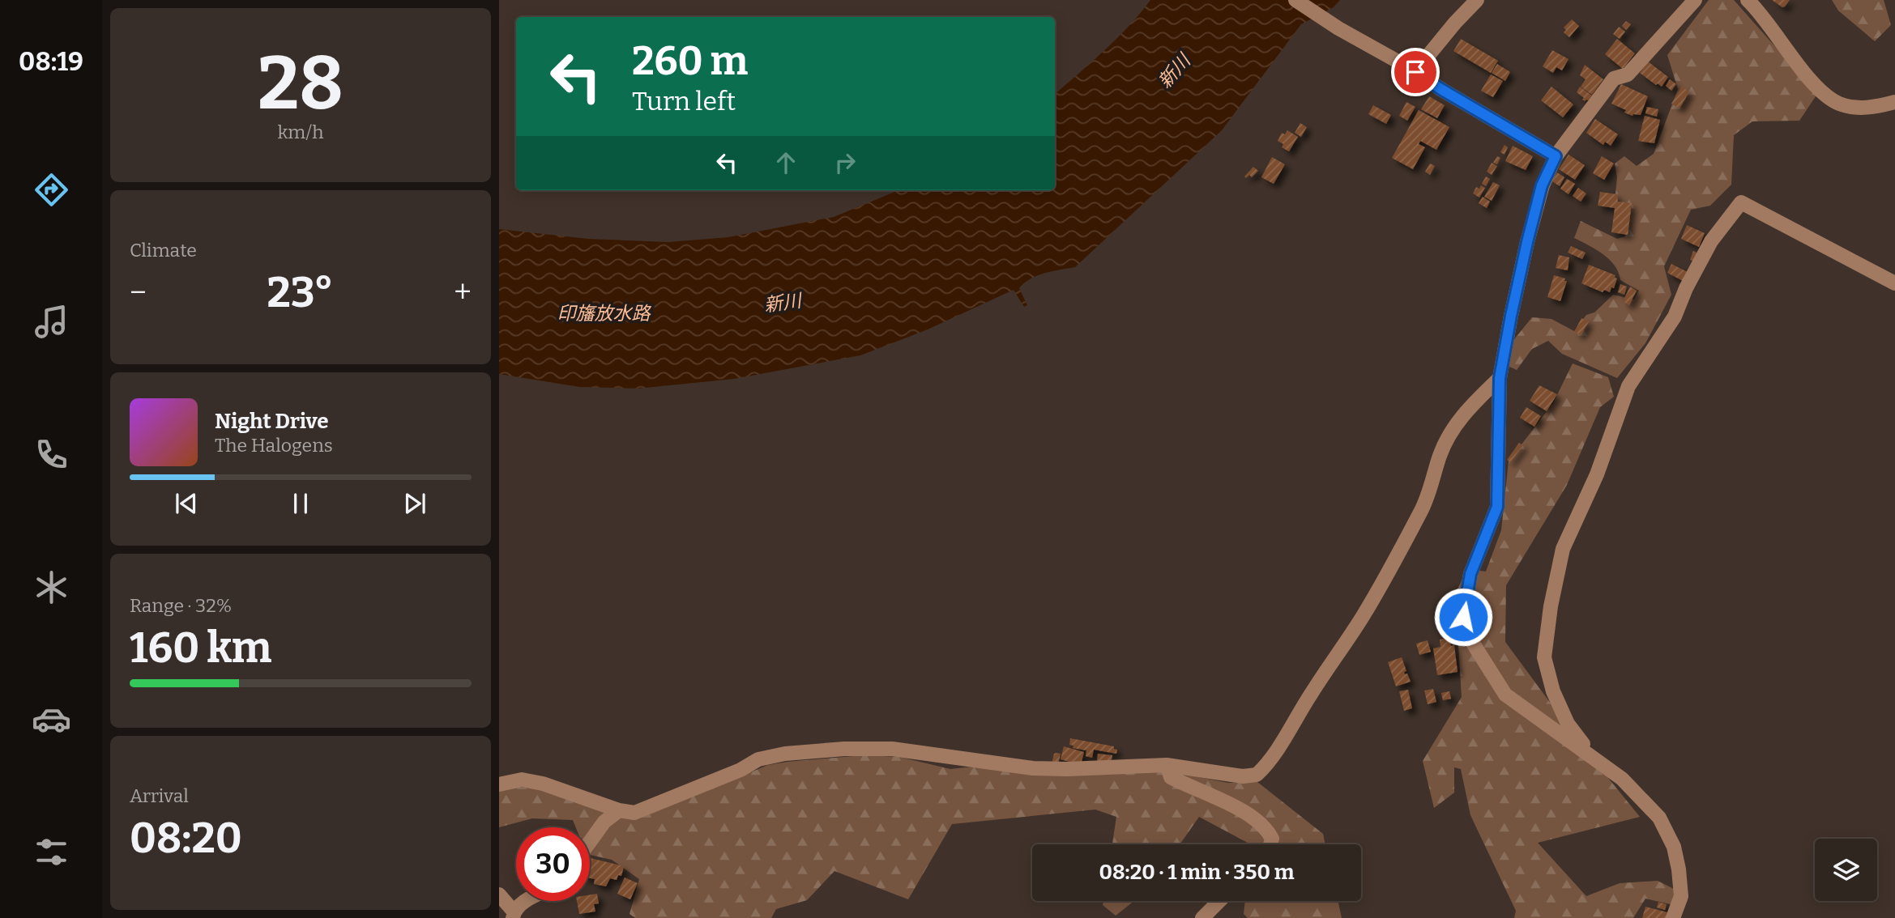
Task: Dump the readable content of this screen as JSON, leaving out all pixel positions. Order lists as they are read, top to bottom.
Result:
{
  "water": ["新川", "印旛放水路"],
  "page": {
    "tabs": "08:19",
    "tile": [
      ["28", "km/h"],
      "Climate",
      ["Range · 32%", "160 km"],
      ["Arrival", "08:20"]
    ],
    "turn": ["260 m", "Turn left"],
    "heat": ["−", "23°", "+"],
    "song": ["Night Drive", "The Halogens"],
    "limit": "30",
    "trip": "08:20 · 1 min · 350 m"
  }
}
